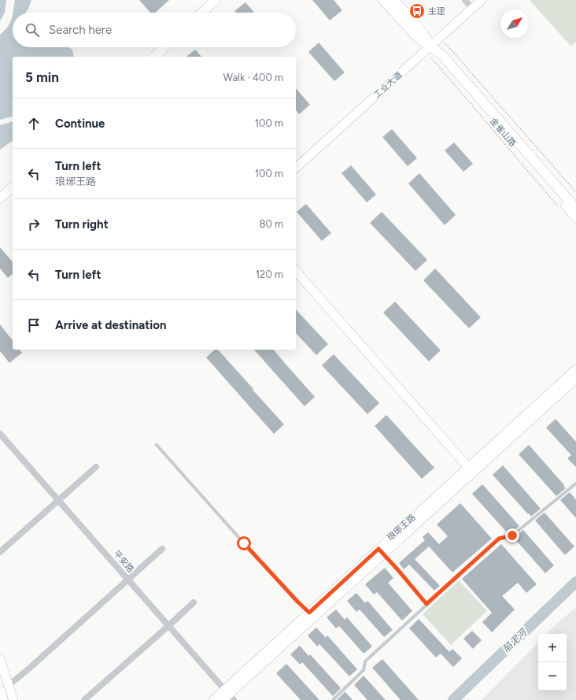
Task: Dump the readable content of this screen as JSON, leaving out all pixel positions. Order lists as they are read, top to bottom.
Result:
{
  "streets": {
    "main road": ["工业大道", "金雀山路", "琅琊王路"],
    "street": ["平安路"]
  },
  "crossings": [
    ["工业大道", "金雀山路"],
    ["琅琊王路", "平安路"]
  ],
  "water": ["陷泥河"],
  "places": {
    "bus stop": ["生建"]
  },
  "north": "top right",
  "page": {
    "search": "Search here",
    "heading": ["5 min", "Walk · 400 m"],
    "list": [
      ["Continue", "100 m"],
      ["Turn left", "琅琊王路", "100 m"],
      ["Turn right", "80 m"],
      ["Turn left", "120 m"],
      "Arrive at destination"
    ],
    "map_buttons": ["+", "−"]
  }
}
